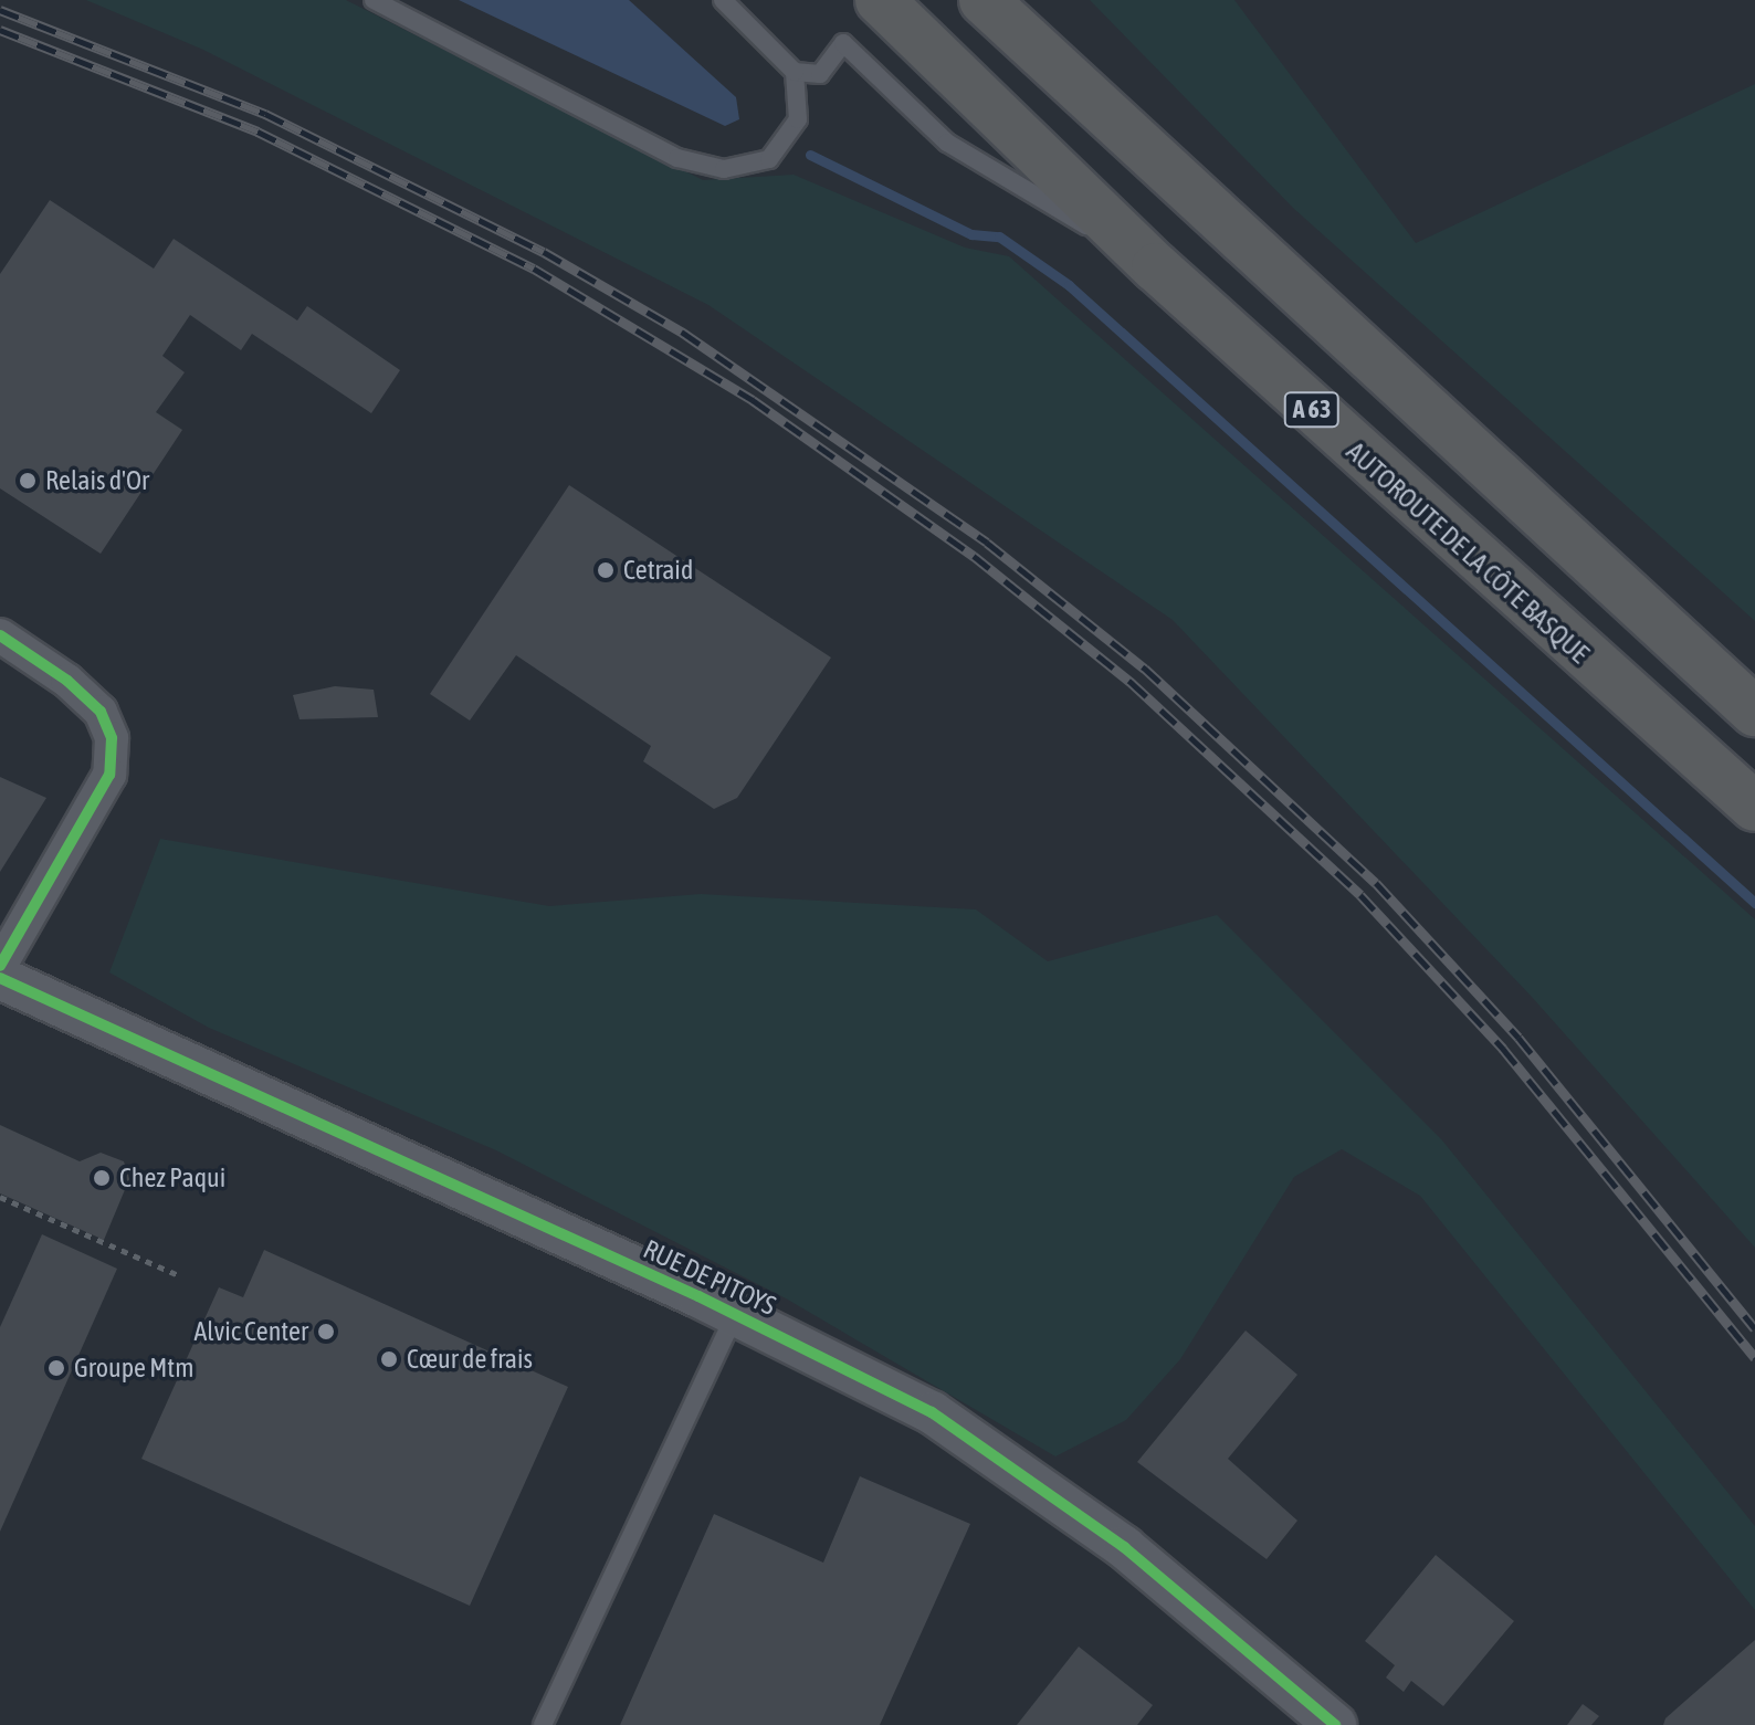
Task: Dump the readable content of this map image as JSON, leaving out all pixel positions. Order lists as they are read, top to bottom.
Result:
{
  "streets": {
    "highway": ["A 63", "AUTOROUTE DE LA CÔTE BASQUE"],
    "street": ["RUE DE PITOYS"]
  },
  "places": [
    "Relais d'Or",
    "Cetraid",
    "Chez Paqui",
    "Alvic Center",
    "Cœur de frais",
    "Groupe Mtm"
  ]
}
